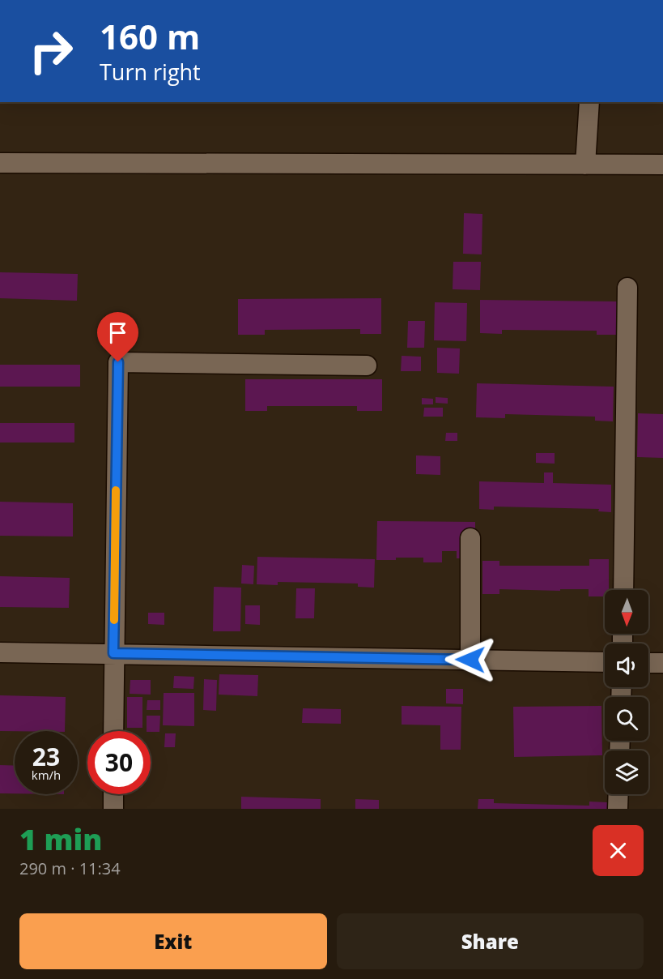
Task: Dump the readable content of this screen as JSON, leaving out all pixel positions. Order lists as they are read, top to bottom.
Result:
{
  "north": "bottom",
  "page": {
    "turn": ["160 m", "Turn right"],
    "speed": "23 km/h",
    "limit": "30",
    "heading": ["1 min", "290 m · 11:34"],
    "buttons": ["Exit", "Share"]
  }
}
